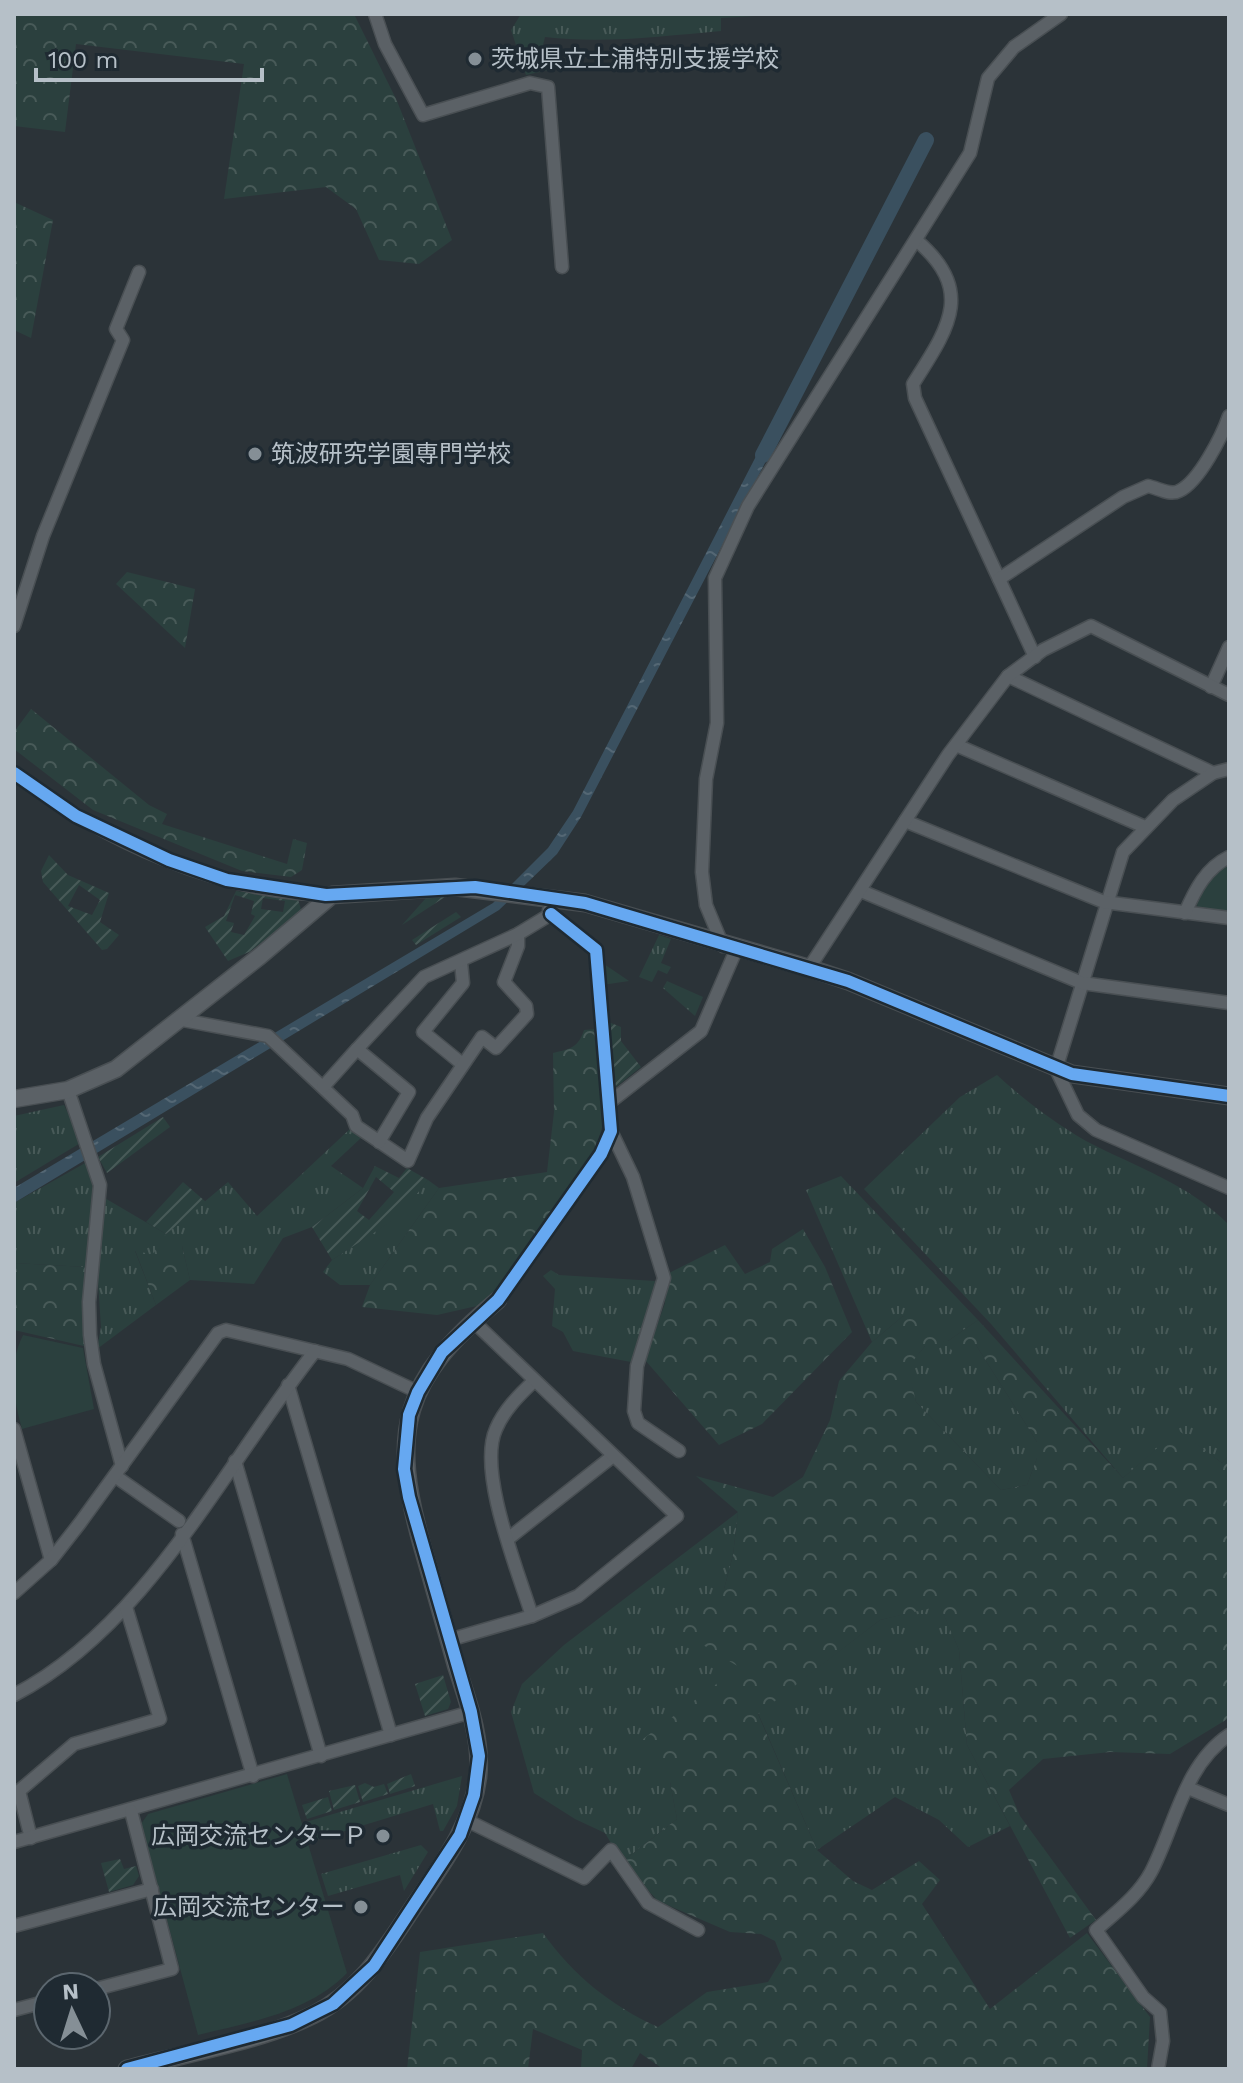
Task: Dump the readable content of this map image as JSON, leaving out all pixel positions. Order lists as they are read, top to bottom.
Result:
{
  "places": [
    "茨城県立土浦特別支援学校",
    "筑波研究学園専門学校",
    "広岡交流センターＰ",
    "広岡交流センター"
  ],
  "scale_bar": "100 m",
  "north": "top"
}
